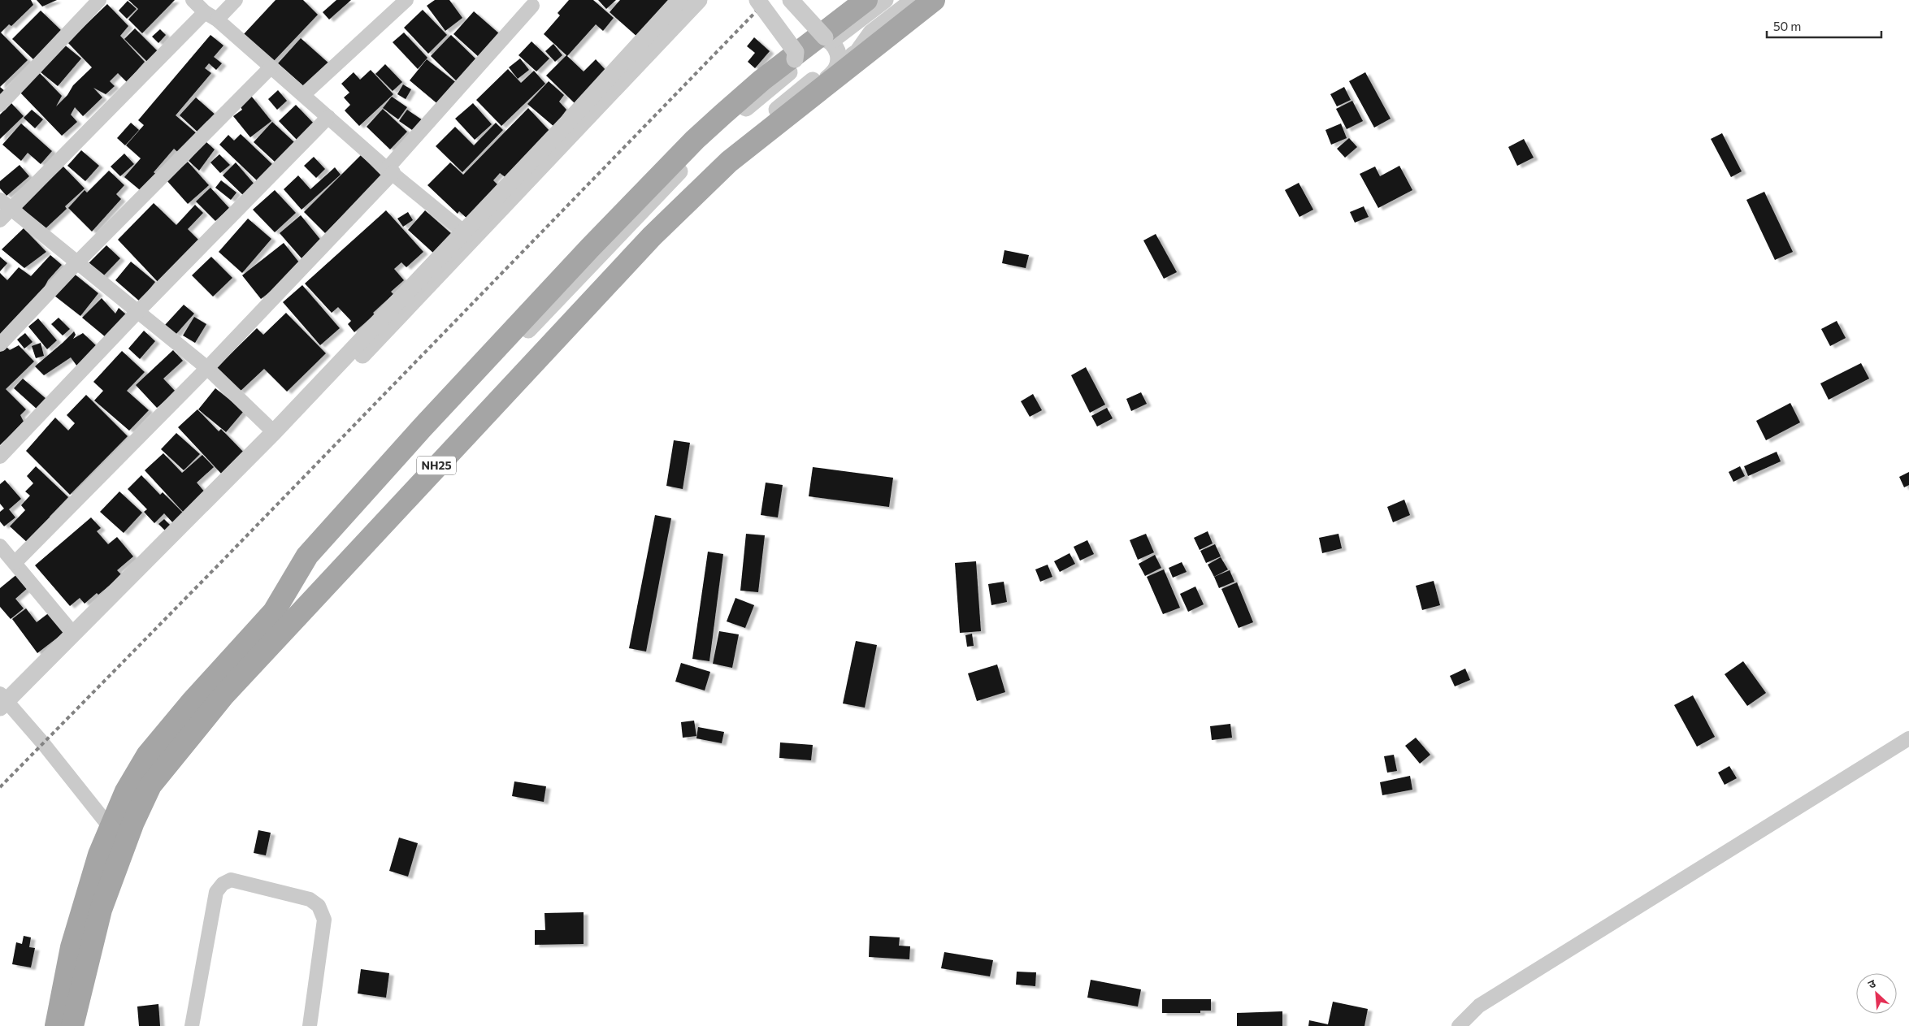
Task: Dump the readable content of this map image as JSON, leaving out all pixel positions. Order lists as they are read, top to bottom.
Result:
{
  "streets": {
    "main road": ["NH25"]
  },
  "scale_bar": "50 m",
  "north": "top left"
}
